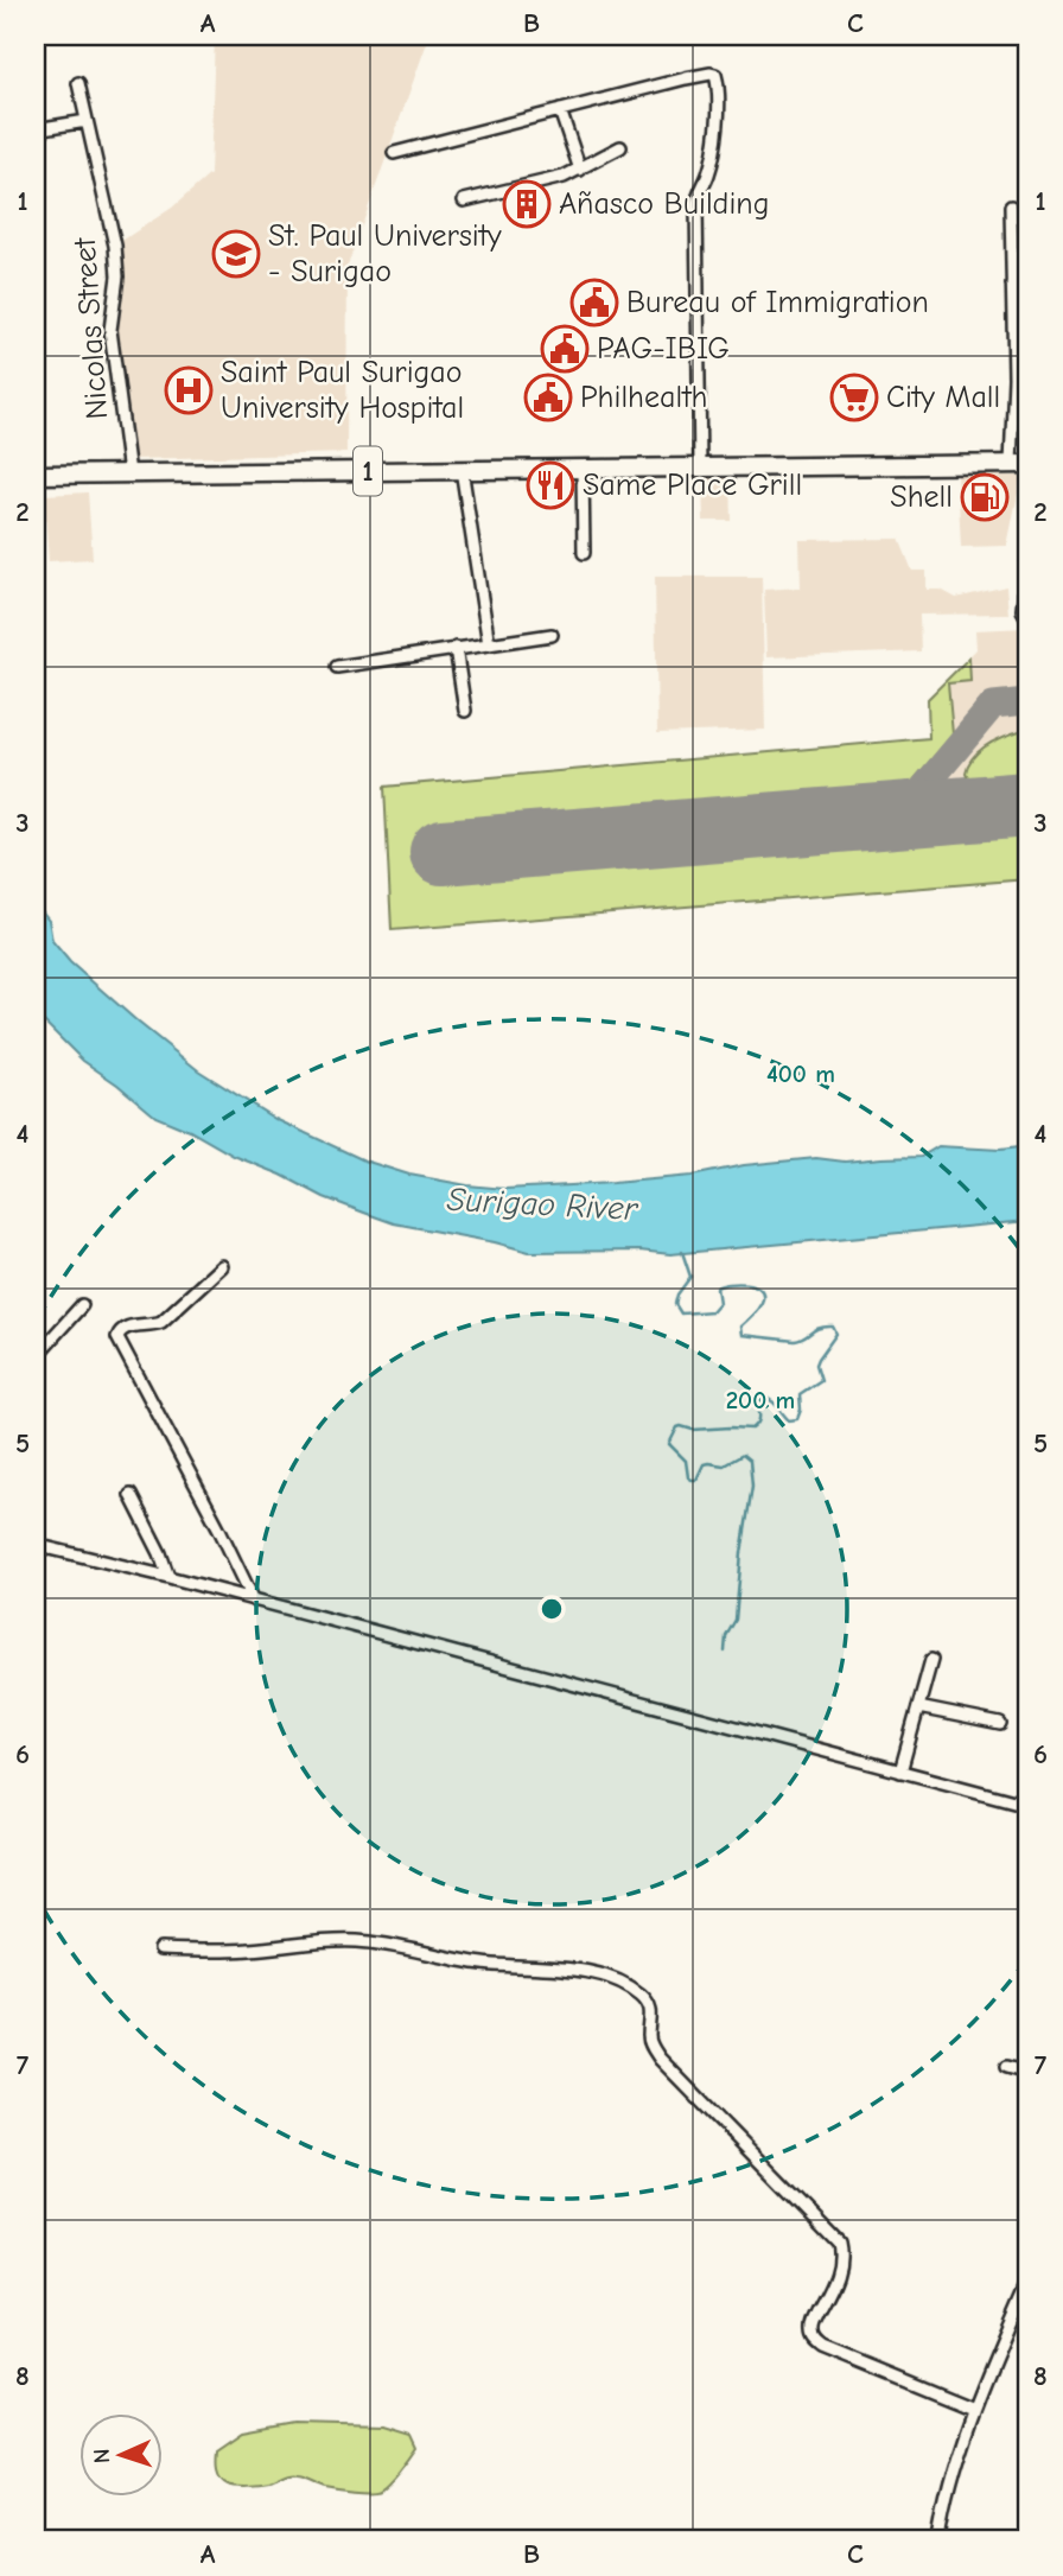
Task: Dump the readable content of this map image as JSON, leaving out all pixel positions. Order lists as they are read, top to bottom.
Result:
{
  "streets": {
    "highway": ["1"],
    "street": ["Nicolas Street"]
  },
  "crossings": [
    ["Nicolas Street", "1"]
  ],
  "water": ["Surigao River"],
  "places": {
    "building": ["Añasco Building"],
    "school or university": ["St. Paul University - Surigao"],
    "public building": ["Bureau of Immigration", "PAG-IBIG", "Philhealth"],
    "hospital": ["Saint Paul Surigao University Hospital"],
    "supermarket": ["City Mall"],
    "restaurant": ["Same Place Grill"],
    "fuel station": ["Shell"]
  },
  "north": "left",
  "grid": {
    "columns": ["A", "B", "C"],
    "rows": [
      "1",
      "2",
      "3",
      "4",
      "5",
      "6",
      "7",
      "8"
    ]
  },
  "rings": ["400 m", "200 m"]
}
